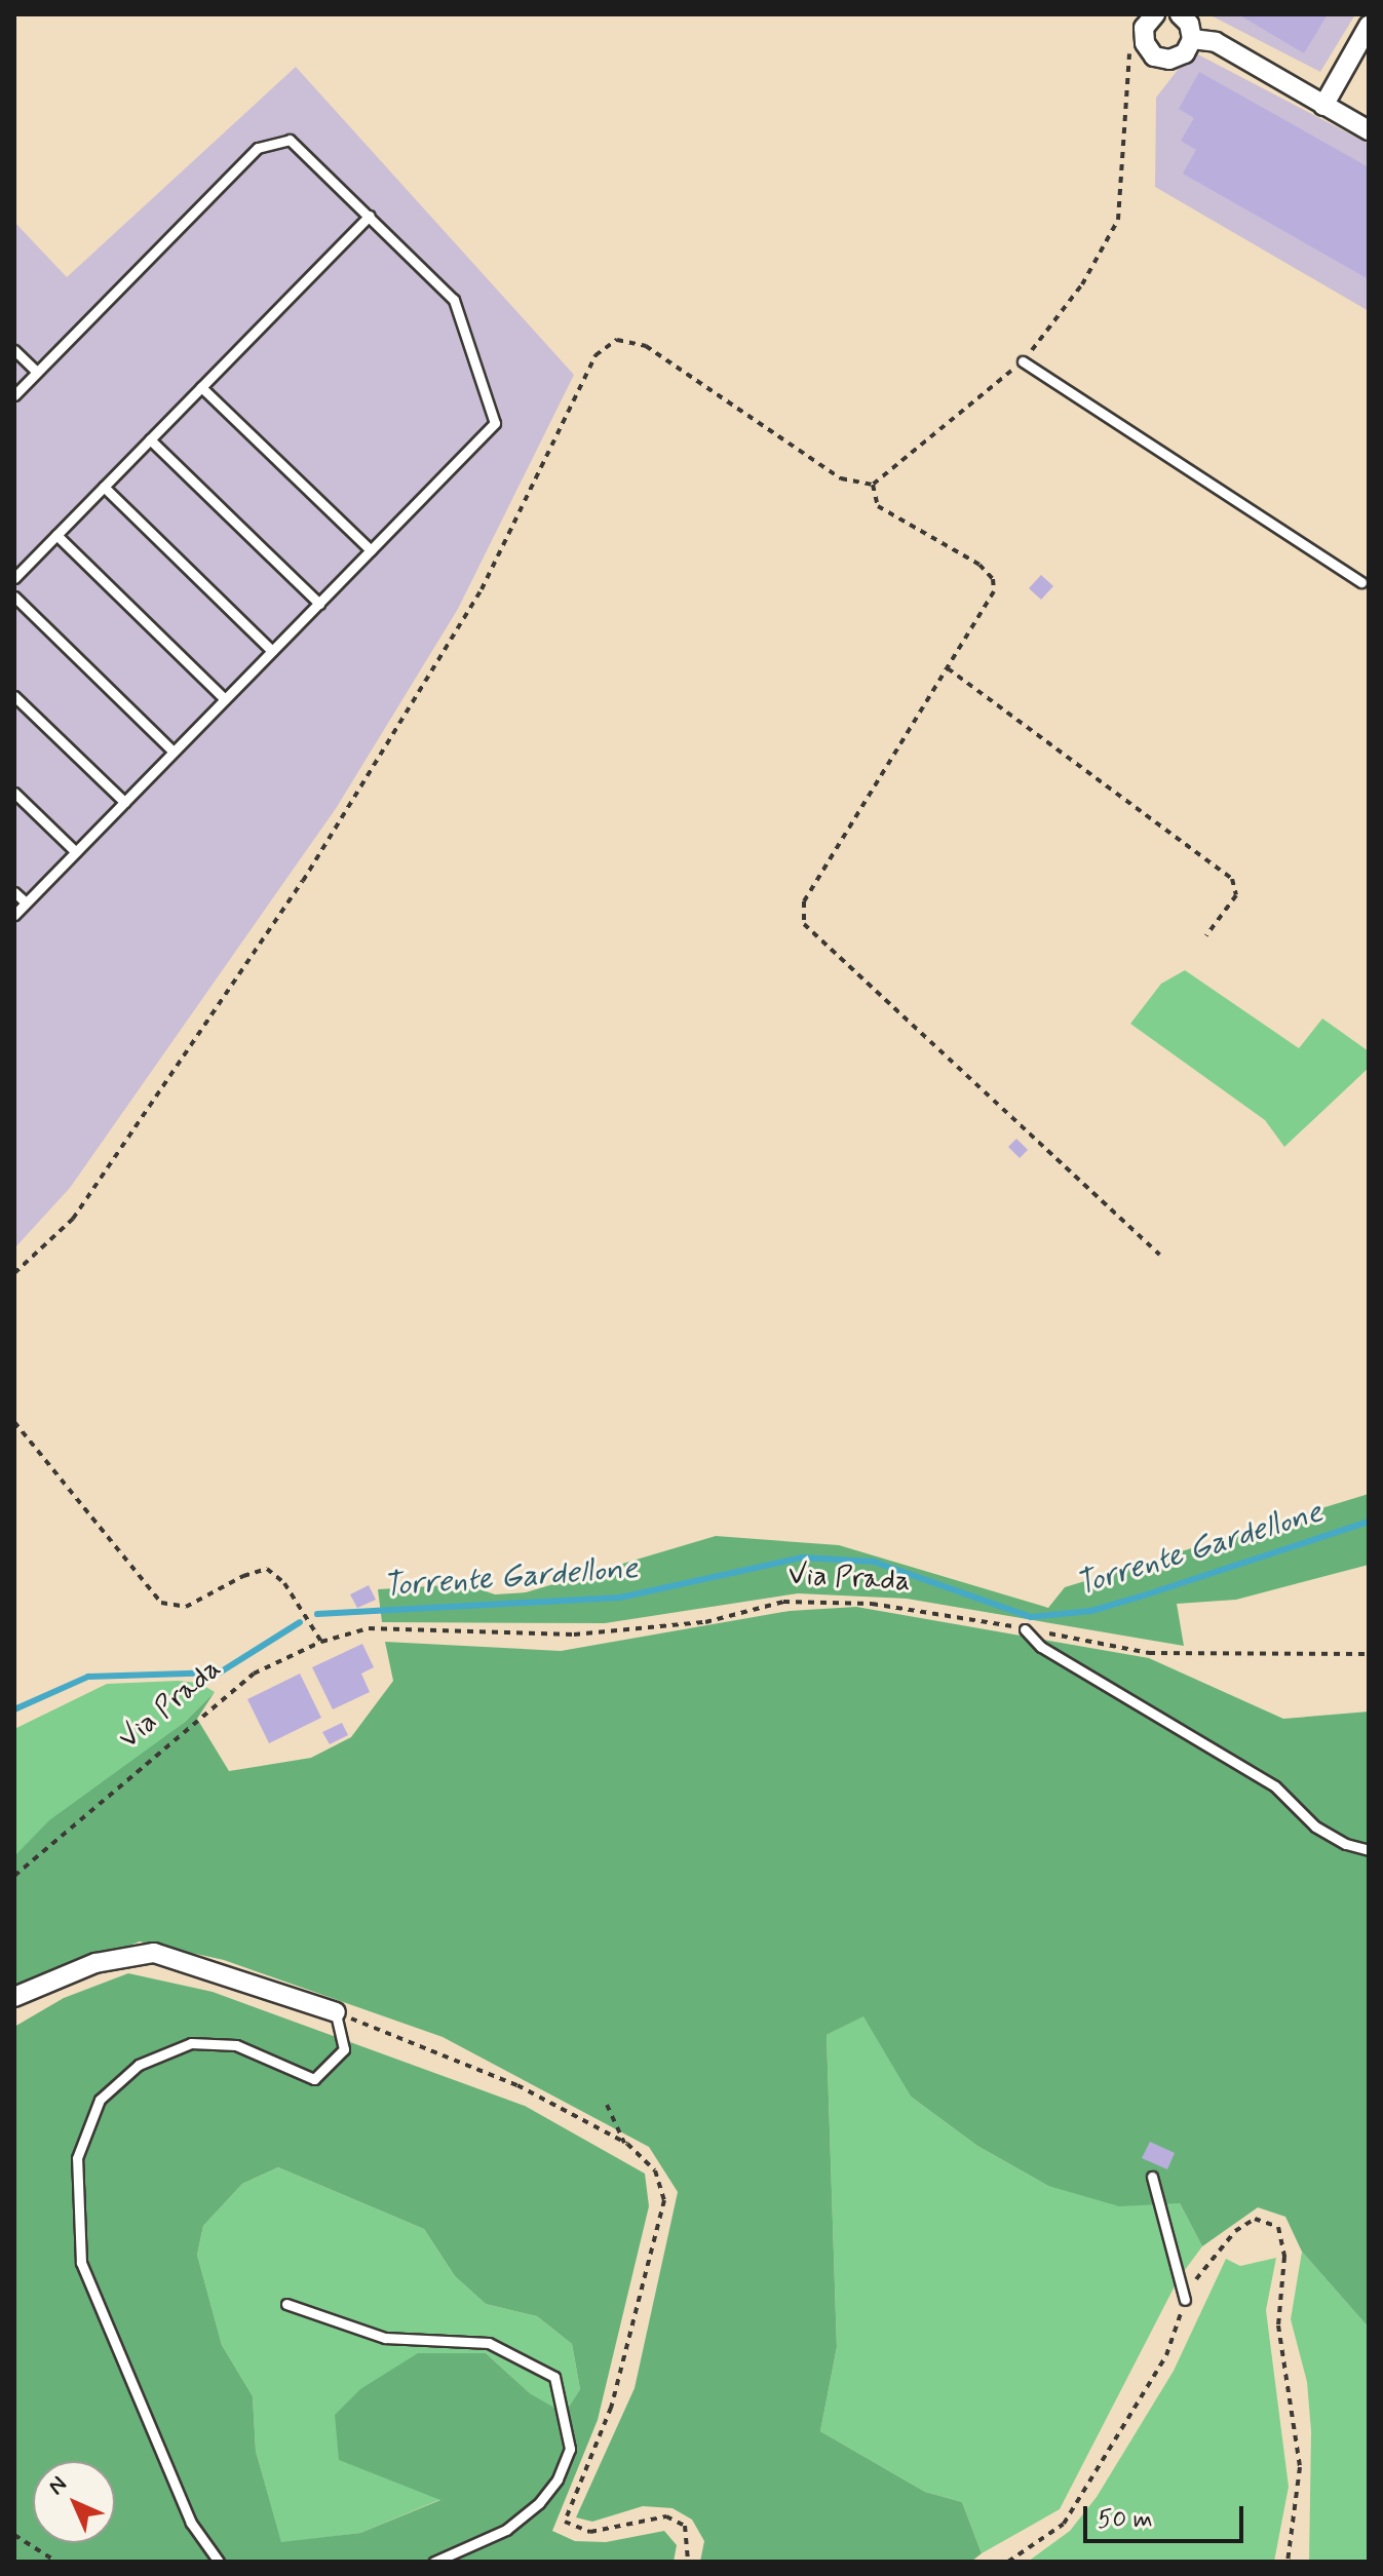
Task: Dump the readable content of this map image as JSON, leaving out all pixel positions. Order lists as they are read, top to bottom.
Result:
{
  "streets": {
    "path": ["Via Prada"]
  },
  "water": ["Torrente Gardellone"],
  "scale_bar": "50 m",
  "north": "top left"
}
